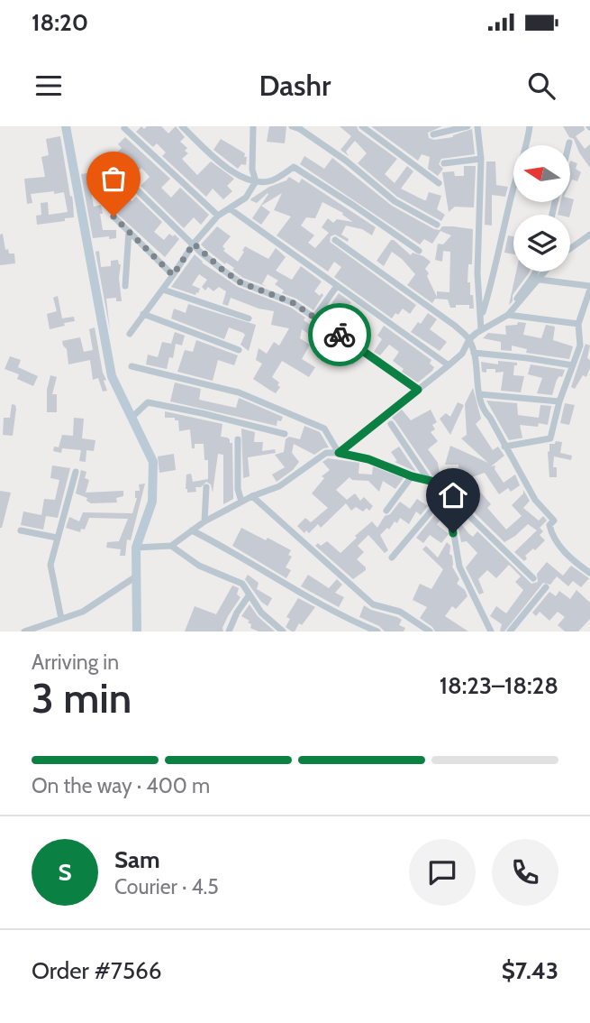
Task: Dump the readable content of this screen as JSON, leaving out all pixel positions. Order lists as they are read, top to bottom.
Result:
{
  "north": "left",
  "page": {
    "status": "18:20",
    "header": "Dashr",
    "heading": ["3 min", "Arriving in", "18:23–18:28"],
    "panel": [
      "Sam",
      "Courier · 4.5",
      "Order #7566",
      "$7.43"
    ],
    "bar": "On the way · 400 m",
    "round": "S"
  }
}
